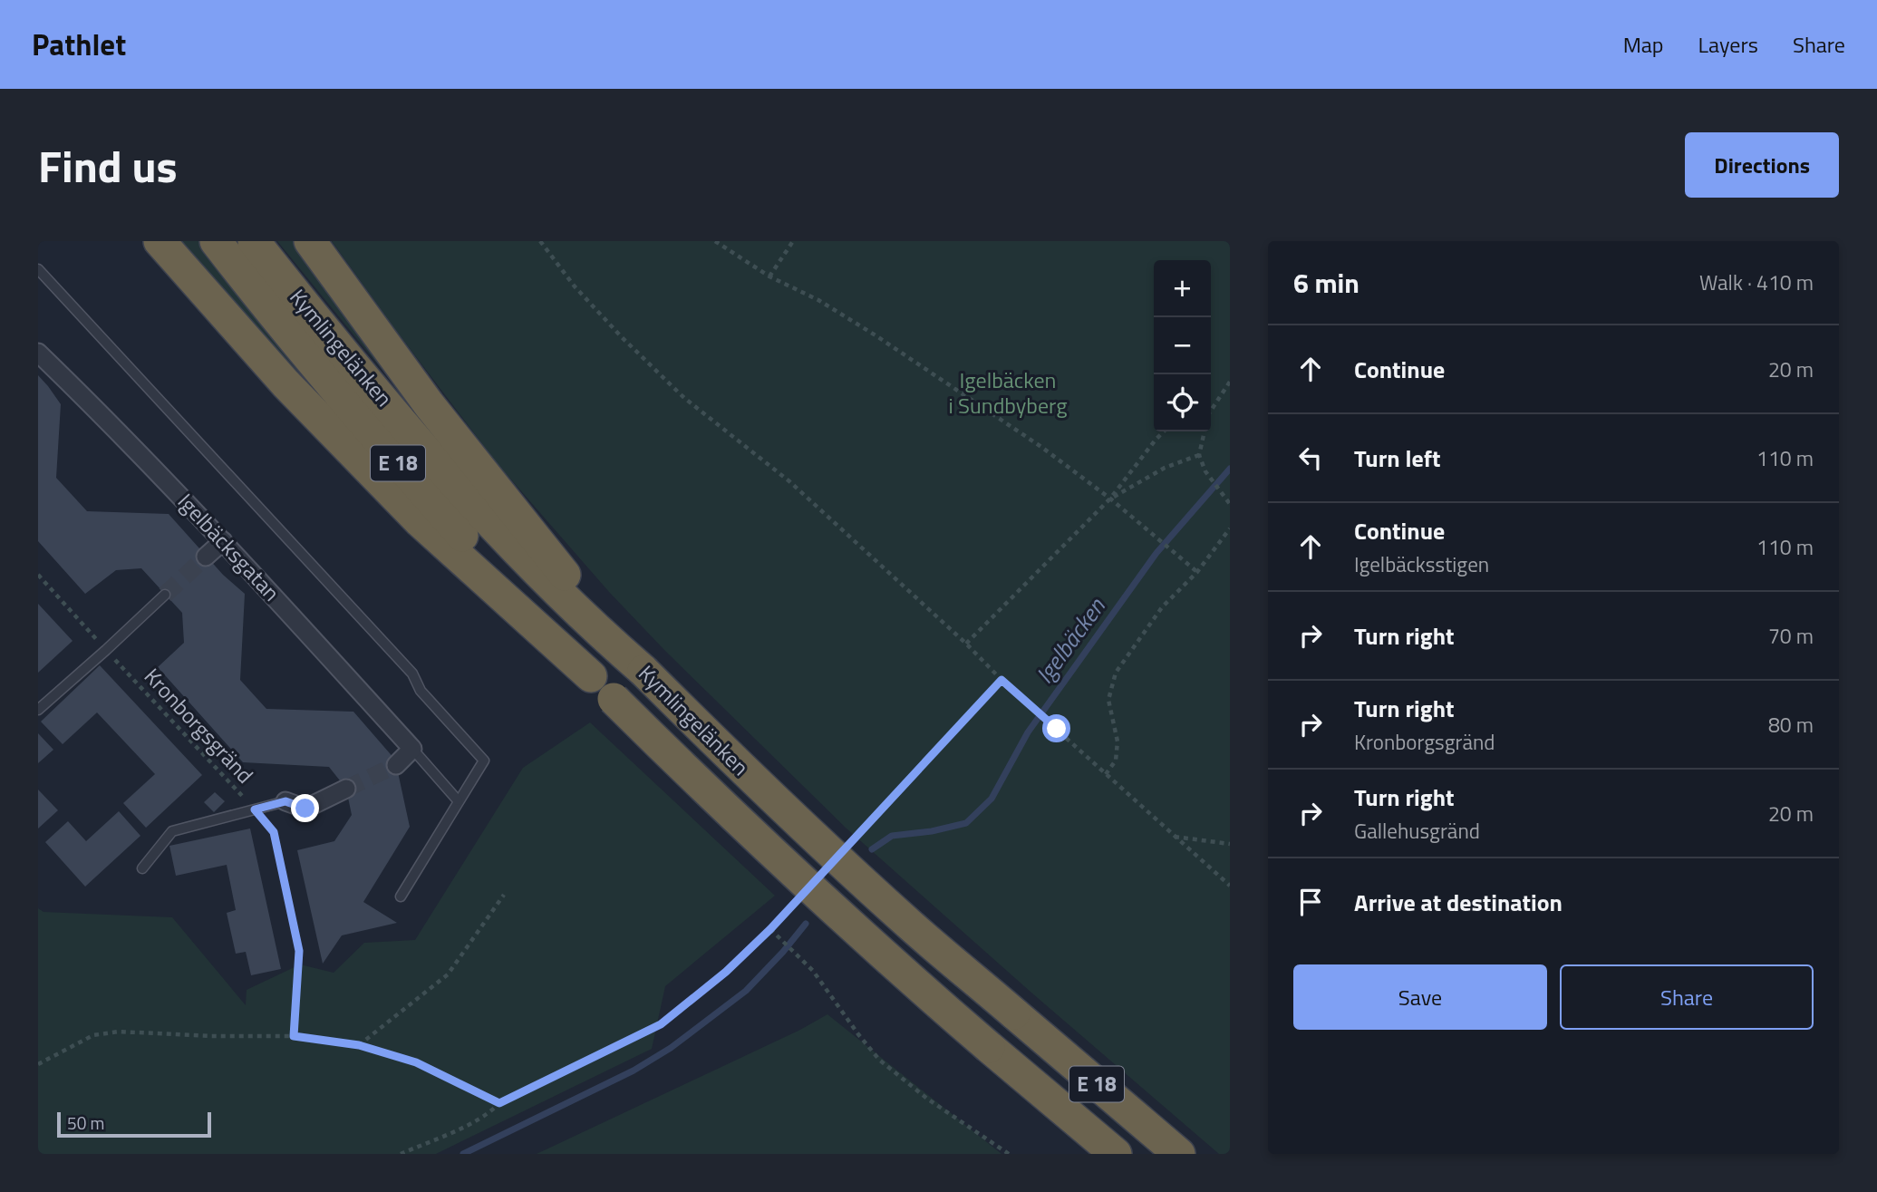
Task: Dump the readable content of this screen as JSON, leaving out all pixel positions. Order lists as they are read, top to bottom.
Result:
{
  "streets": {
    "highway": ["Kymlingelänken", "E 18"],
    "street": ["Igelbäcksgatan"],
    "path": ["Kronborgsgränd"]
  },
  "water": ["Igelbäcken"],
  "parks": ["Igelbäcken i Sundbyberg"],
  "scale_bar": "50 m",
  "page": {
    "header": "Pathlet",
    "nav": ["Map", "Layers", "Share"],
    "title": "Find us",
    "buttons": [
      "Directions",
      ["Save", "Share"]
    ],
    "heading": ["6 min", "Walk · 410 m"],
    "map_buttons": ["+", "−"],
    "list": [
      ["Continue", "20 m"],
      ["Turn left", "110 m"],
      ["Continue", "Igelbäcksstigen", "110 m"],
      ["Turn right", "70 m"],
      ["Turn right", "Kronborgsgränd", "80 m"],
      ["Turn right", "Gallehusgränd", "20 m"],
      "Arrive at destination"
    ],
    "scale": "50 m"
  }
}
